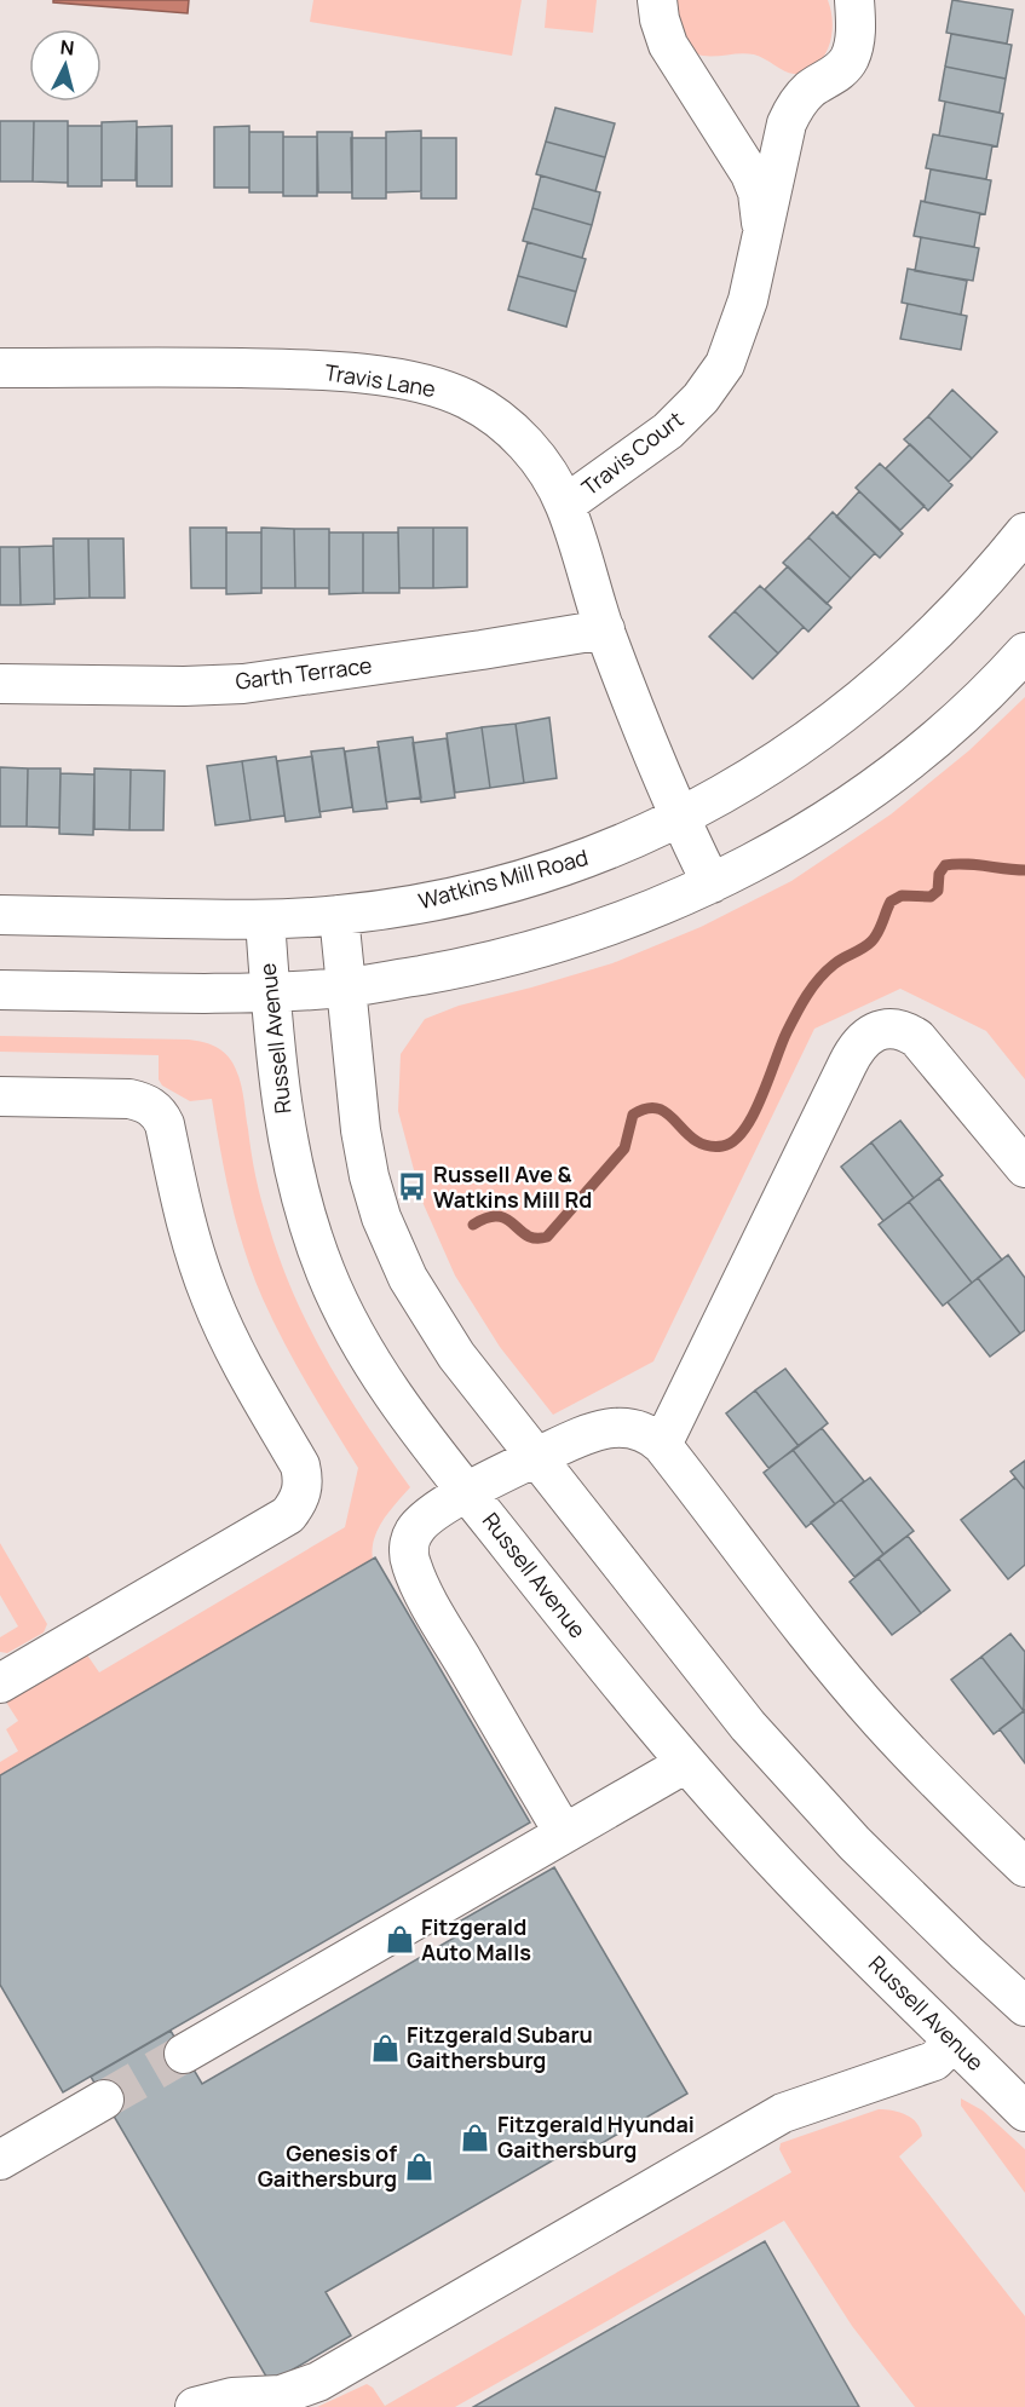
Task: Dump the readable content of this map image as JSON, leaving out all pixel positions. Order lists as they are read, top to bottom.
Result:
{
  "streets": {
    "street": [
      "Travis Lane",
      "Travis Court",
      "Garth Terrace",
      "Watkins Mill Road",
      "Russell Avenue"
    ]
  },
  "crossings": [
    ["Travis Lane", "Travis Court"],
    ["Travis Lane", "Garth Terrace"],
    ["Travis Lane", "Watkins Mill Road"],
    ["Watkins Mill Road", "Russell Avenue"]
  ],
  "places": {
    "bus stop": ["Russell Ave & Watkins Mill Rd"],
    "shop": [
      "Fitzgerald Auto Malls",
      "Fitzgerald Subaru Gaithersburg",
      "Fitzgerald Hyundai Gaithersburg",
      "Genesis of Gaithersburg"
    ]
  },
  "north": "top"
}
